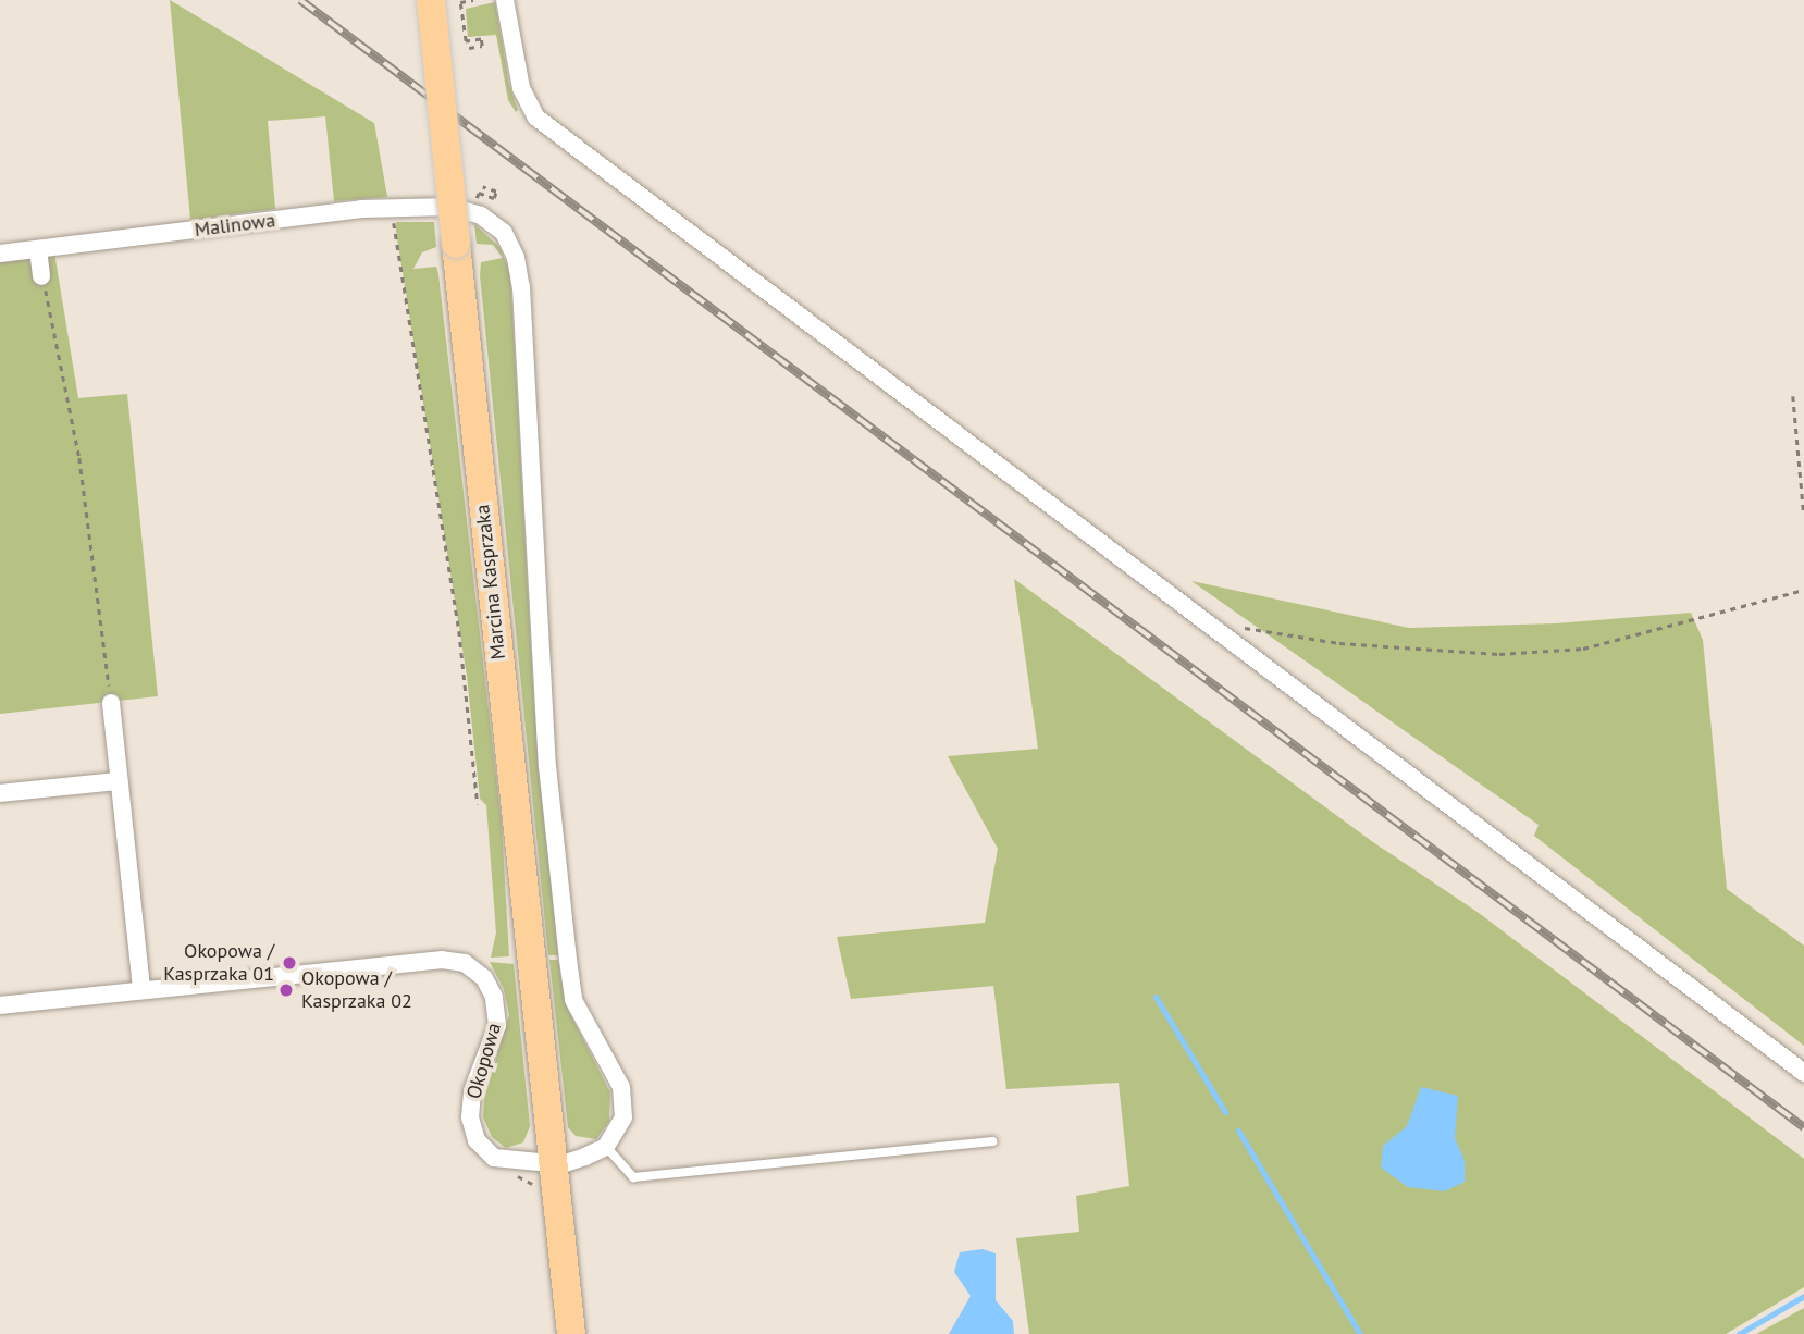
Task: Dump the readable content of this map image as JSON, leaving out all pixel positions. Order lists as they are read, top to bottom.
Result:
{
  "streets": {
    "main road": ["Marcina Kasprzaka"],
    "street": ["Malinowa", "Okopowa"]
  },
  "crossings": [
    ["Marcina Kasprzaka", "Okopowa"]
  ],
  "places": ["Okopowa / Kasprzaka 01", "Okopowa / Kasprzaka 02"]
}
